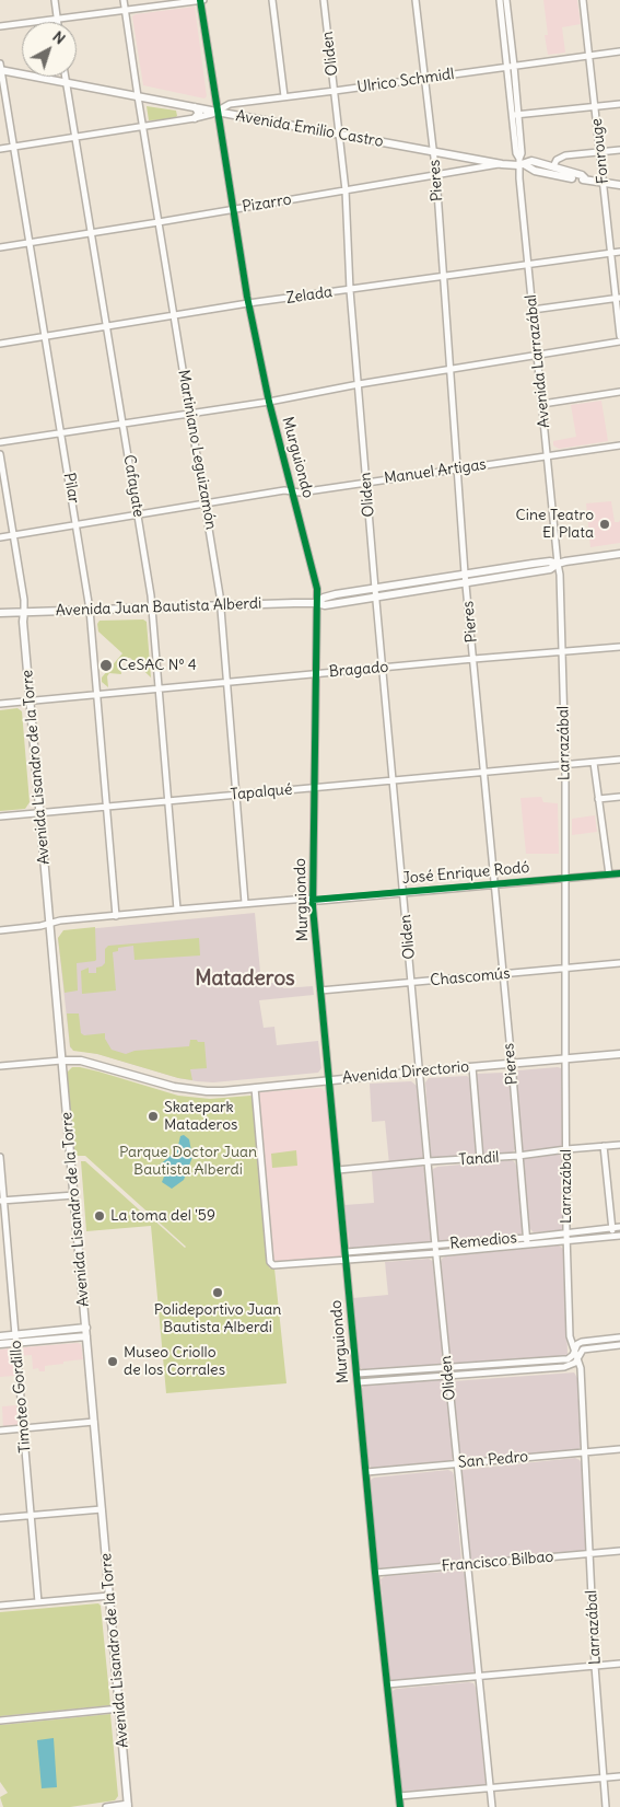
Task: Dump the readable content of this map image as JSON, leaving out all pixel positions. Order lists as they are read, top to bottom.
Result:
{
  "streets": {
    "main road": [
      "Avenida Emilio Castro",
      "Avenida Juan Bautista Alberdi",
      "Avenida Lisandro de la Torre",
      "Avenida Directorio"
    ],
    "street": [
      "Oliden",
      "Ulrico Schmidl",
      "Fonrouge",
      "Pieres",
      "Pizarro",
      "Zelada",
      "Avenida Larrazábal",
      "Martiniano Leguizamón",
      "Murguiondo",
      "Manuel Artigas",
      "Cafayate",
      "Pilar",
      "Bragado",
      "Larrazábal",
      "Tapalqué",
      "José Enrique Rodó",
      "Chascomús",
      "Tandil",
      "Remedios",
      "Timoteo Gordillo",
      "San Pedro",
      "Francisco Bilbao"
    ]
  },
  "crossings": [
    ["Oliden", "Ulrico Schmidl"],
    ["Oliden", "Avenida Emilio Castro"],
    ["Oliden", "Pizarro"],
    ["Oliden", "Zelada"],
    ["Oliden", "Manuel Artigas"],
    ["Oliden", "Avenida Juan Bautista Alberdi"],
    ["Oliden", "Bragado"],
    ["Oliden", "Tapalqué"],
    ["Oliden", "José Enrique Rodó"],
    ["Oliden", "Chascomús"],
    ["Oliden", "Avenida Directorio"],
    ["Oliden", "Tandil"],
    ["Oliden", "Remedios"],
    ["Oliden", "San Pedro"],
    ["Oliden", "Francisco Bilbao"],
    ["Ulrico Schmidl", "Avenida Emilio Castro"],
    ["Ulrico Schmidl", "Fonrouge"],
    ["Ulrico Schmidl", "Pieres"],
    ["Ulrico Schmidl", "Avenida Larrazábal"],
    ["Ulrico Schmidl", "Martiniano Leguizamón"],
    ["Ulrico Schmidl", "Murguiondo"],
    ["Ulrico Schmidl", "Cafayate"],
    ["Ulrico Schmidl", "Pilar"],
    ["Avenida Emilio Castro", "Fonrouge"],
    ["Avenida Emilio Castro", "Pieres"],
    ["Avenida Emilio Castro", "Pizarro"],
    ["Avenida Emilio Castro", "Avenida Larrazábal"],
    ["Avenida Emilio Castro", "Martiniano Leguizamón"],
    ["Avenida Emilio Castro", "Murguiondo"],
    ["Avenida Emilio Castro", "Cafayate"],
    ["Avenida Emilio Castro", "Pilar"],
    ["Fonrouge", "Zelada"],
    ["Pieres", "Pizarro"],
    ["Pieres", "Zelada"],
    ["Pieres", "Manuel Artigas"],
    ["Pieres", "Avenida Juan Bautista Alberdi"],
    ["Pieres", "Bragado"],
    ["Pieres", "Tapalqué"],
    ["Pieres", "José Enrique Rodó"],
    ["Pieres", "Chascomús"],
    ["Pieres", "Avenida Directorio"],
    ["Pieres", "Tandil"],
    ["Pieres", "Remedios"],
    ["Pizarro", "Martiniano Leguizamón"],
    ["Pizarro", "Murguiondo"],
    ["Pizarro", "Cafayate"],
    ["Pizarro", "Pilar"],
    ["Zelada", "Avenida Larrazábal"],
    ["Zelada", "Martiniano Leguizamón"],
    ["Zelada", "Murguiondo"],
    ["Zelada", "Cafayate"],
    ["Zelada", "Pilar"],
    ["Avenida Larrazábal", "Manuel Artigas"],
    ["Avenida Larrazábal", "Avenida Juan Bautista Alberdi"],
    ["Avenida Larrazábal", "Larrazábal"],
    ["Martiniano Leguizamón", "Manuel Artigas"],
    ["Martiniano Leguizamón", "Avenida Juan Bautista Alberdi"],
    ["Martiniano Leguizamón", "Bragado"],
    ["Martiniano Leguizamón", "Tapalqué"],
    ["Martiniano Leguizamón", "José Enrique Rodó"],
    ["Murguiondo", "Manuel Artigas"],
    ["Murguiondo", "Avenida Juan Bautista Alberdi"],
    ["Murguiondo", "Bragado"],
    ["Murguiondo", "Tapalqué"],
    ["Murguiondo", "José Enrique Rodó"],
    ["Murguiondo", "Chascomús"],
    ["Murguiondo", "Avenida Directorio"],
    ["Murguiondo", "Tandil"],
    ["Murguiondo", "Remedios"],
    ["Murguiondo", "San Pedro"],
    ["Murguiondo", "Francisco Bilbao"],
    ["Manuel Artigas", "Cafayate"],
    ["Manuel Artigas", "Pilar"],
    ["Cafayate", "Avenida Juan Bautista Alberdi"],
    ["Cafayate", "Bragado"],
    ["Cafayate", "Tapalqué"],
    ["Cafayate", "José Enrique Rodó"],
    ["Pilar", "Avenida Juan Bautista Alberdi"],
    ["Pilar", "Bragado"],
    ["Pilar", "Tapalqué"],
    ["Pilar", "José Enrique Rodó"],
    ["Avenida Juan Bautista Alberdi", "Larrazábal"],
    ["Avenida Juan Bautista Alberdi", "Avenida Lisandro de la Torre"],
    ["Bragado", "Larrazábal"],
    ["Bragado", "Avenida Lisandro de la Torre"],
    ["Larrazábal", "Tapalqué"],
    ["Larrazábal", "José Enrique Rodó"],
    ["Larrazábal", "Chascomús"],
    ["Larrazábal", "Avenida Directorio"],
    ["Larrazábal", "Tandil"],
    ["Larrazábal", "Remedios"],
    ["Larrazábal", "San Pedro"],
    ["Larrazábal", "Francisco Bilbao"],
    ["Avenida Lisandro de la Torre", "Tapalqué"],
    ["Avenida Lisandro de la Torre", "José Enrique Rodó"],
    ["Avenida Lisandro de la Torre", "Avenida Directorio"],
    ["Avenida Directorio", "Remedios"]
  ],
  "districts": ["Mataderos"],
  "parks": ["Parque Doctor Juan Bautista Alberdi"],
  "places": [
    "Cine Teatro El Plata",
    "CeSAC Nº 4",
    "Skatepark Mataderos",
    "La toma del '59",
    "Polideportivo Juan Bautista Alberdi",
    "Museo Criollo de los Corrales"
  ],
  "north": "top right"
}
